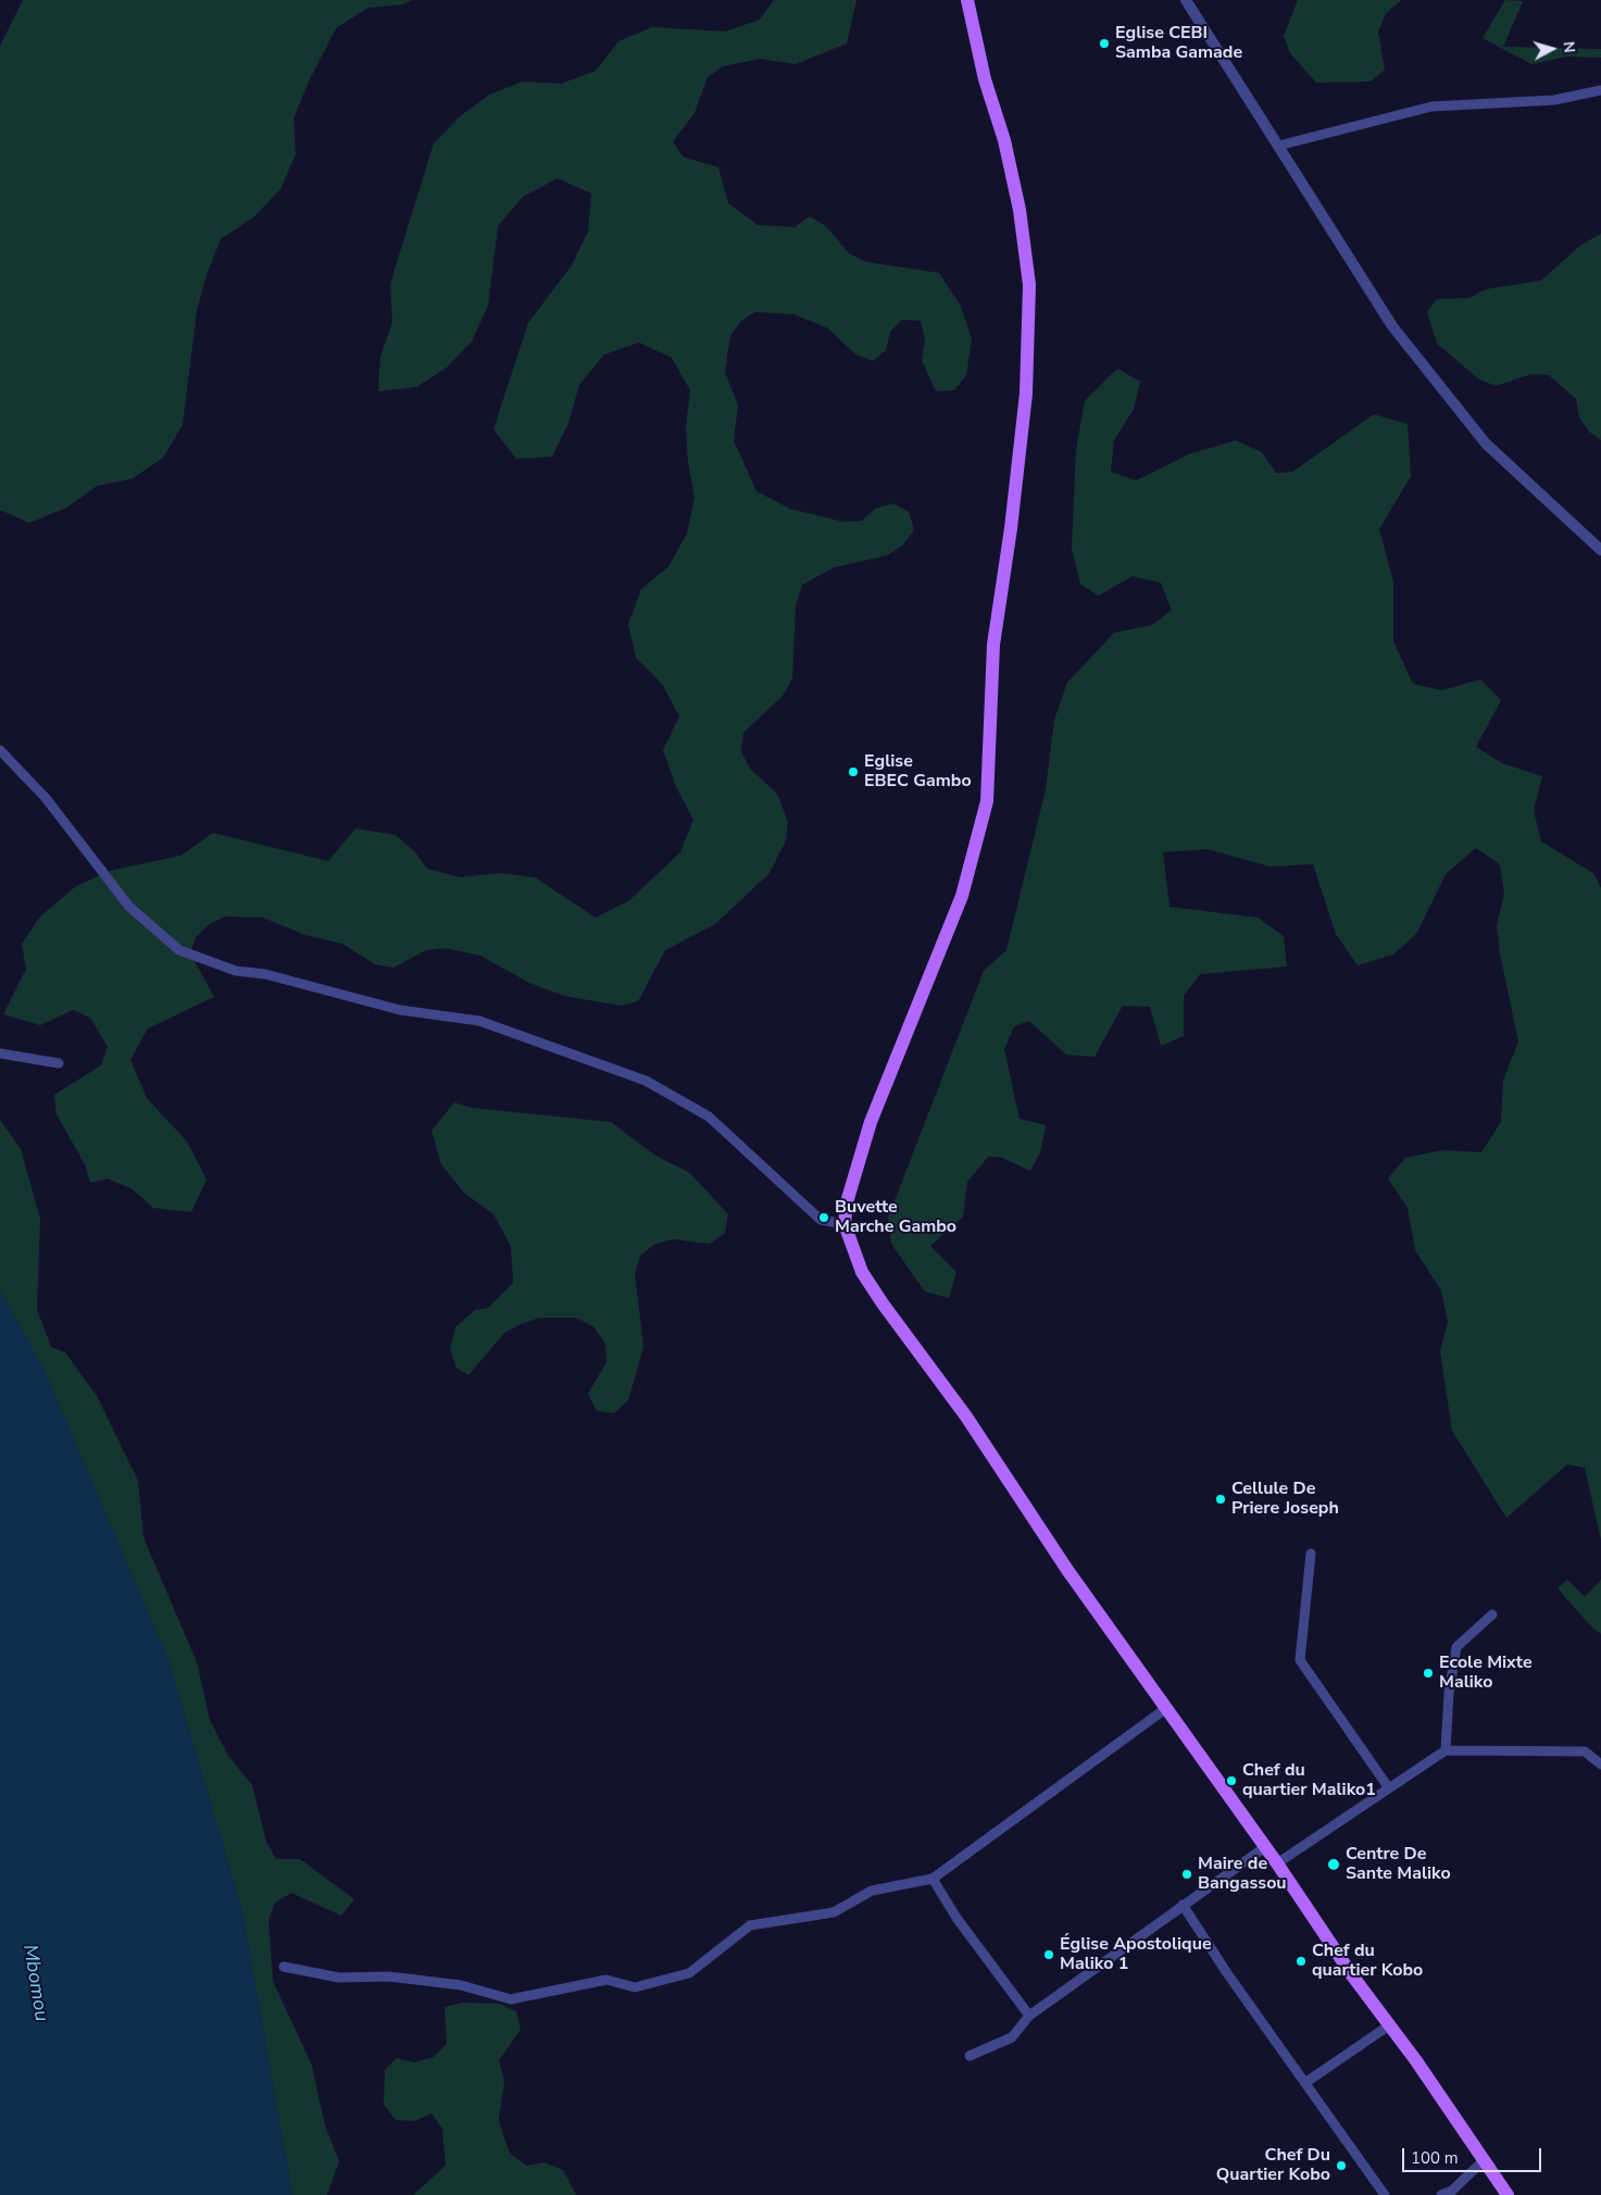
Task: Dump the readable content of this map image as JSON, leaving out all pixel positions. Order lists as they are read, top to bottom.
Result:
{
  "water": ["Mbomou"],
  "places": [
    "Eglise CEBI Samba Gamade",
    "Eglise EBEC Gambo",
    "Buvette Marche Gambo",
    "Cellule De Priere Joseph",
    "Ecole Mixte Maliko",
    "Chef du quartier Maliko1",
    "Centre De Sante Maliko",
    "Maire de Bangassou",
    "Église Apostolique Maliko 1",
    "Chef du quartier Kobo",
    "Chef Du Quartier Kobo"
  ],
  "scale_bar": "100 m",
  "north": "right"
}
